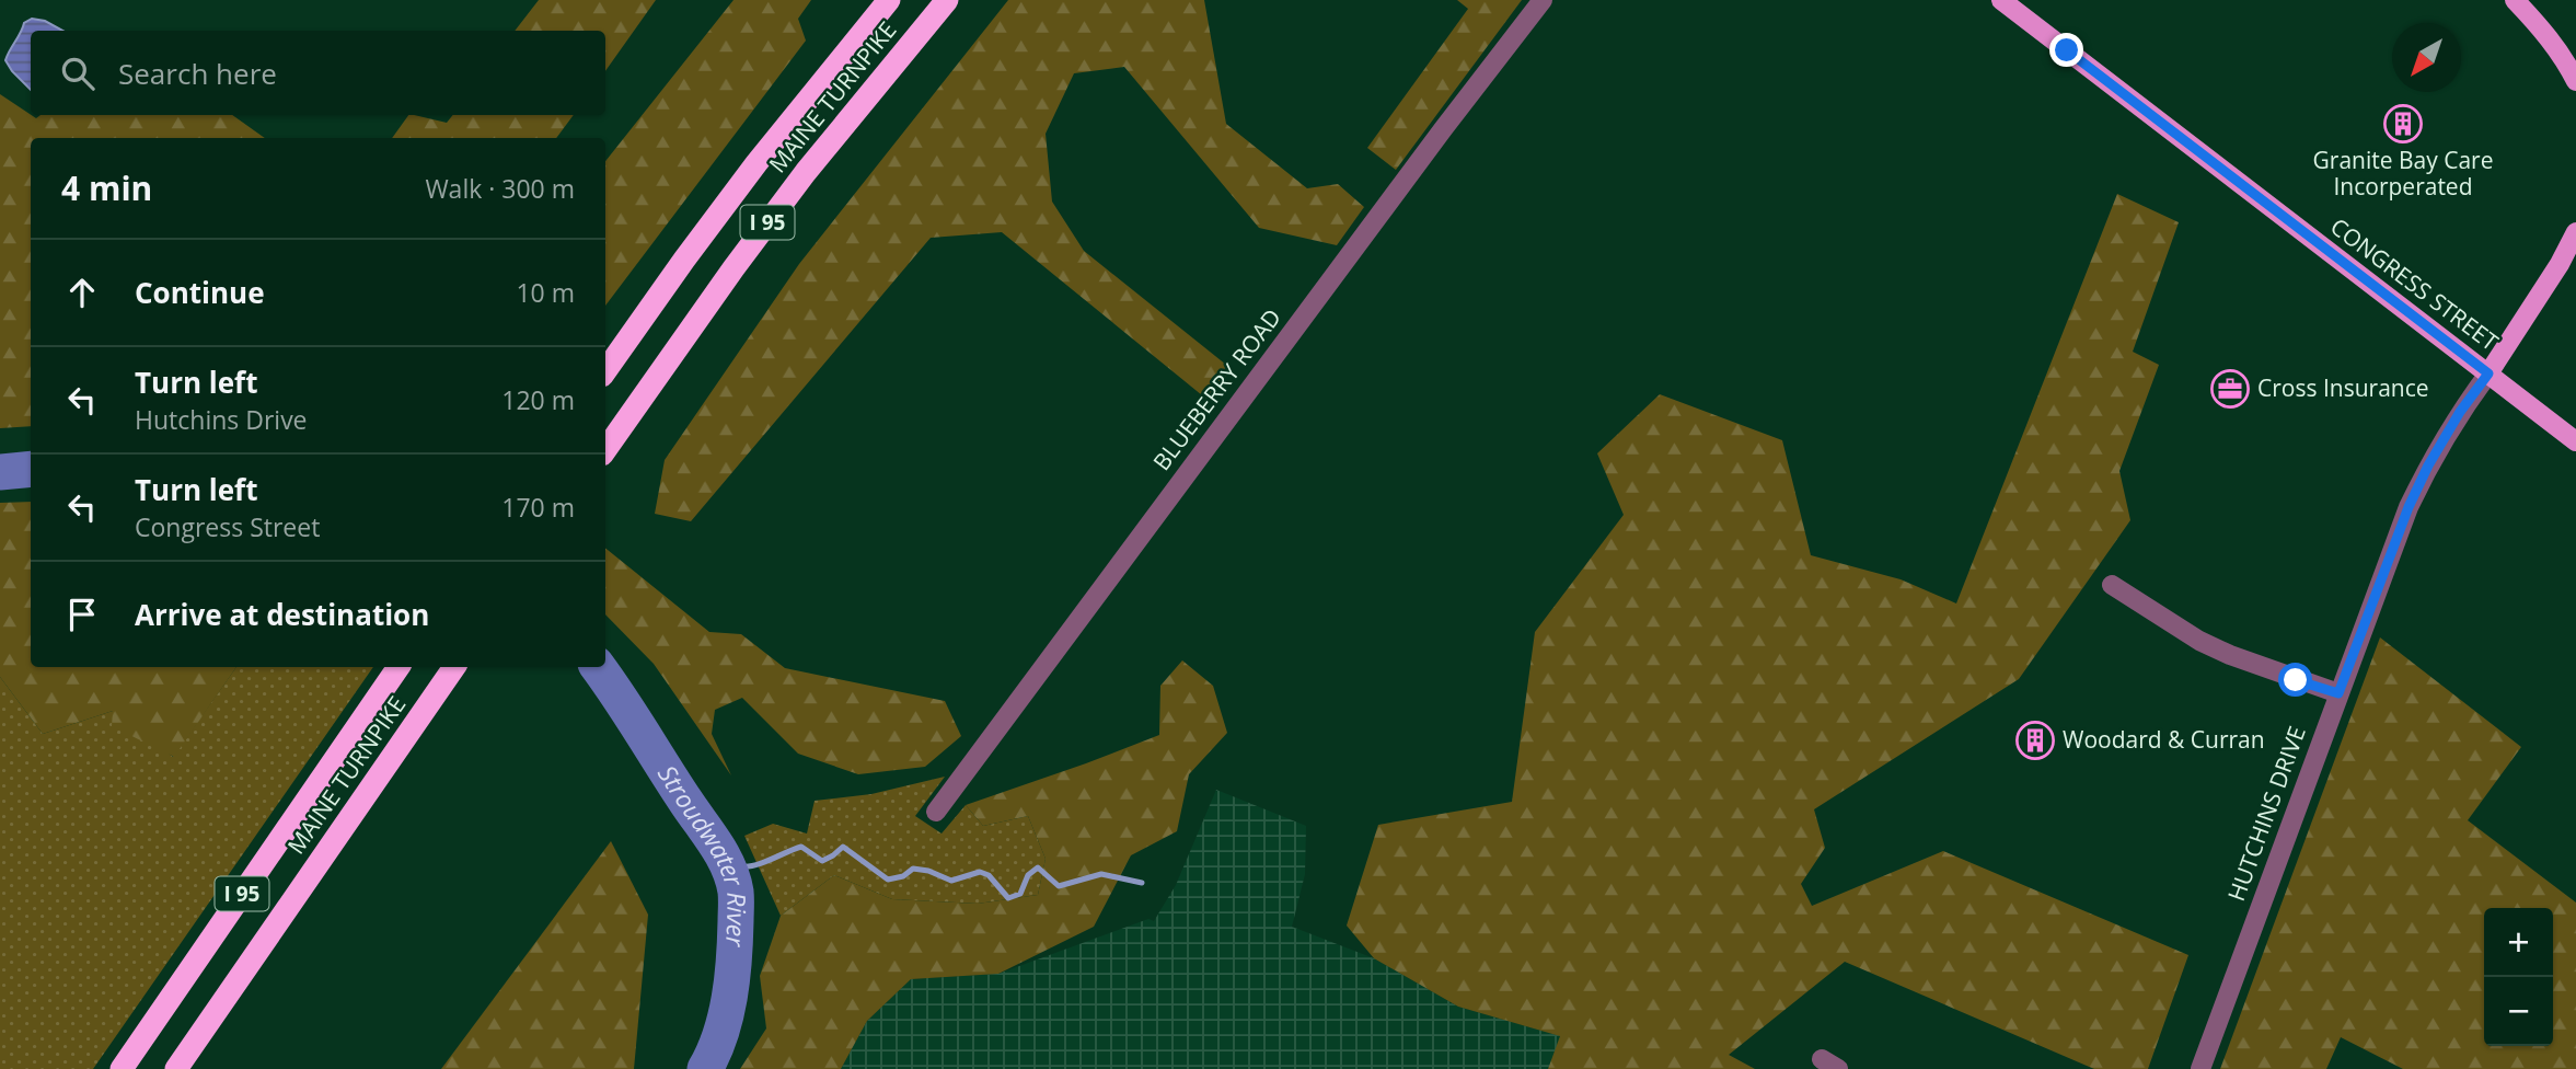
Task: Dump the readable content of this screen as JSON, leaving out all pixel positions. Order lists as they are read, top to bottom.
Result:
{
  "streets": {
    "highway": ["MAINE TURNPIKE", "I 95"],
    "main road": ["CONGRESS STREET"],
    "street": ["BLUEBERRY ROAD", "HUTCHINS DRIVE"]
  },
  "crossings": [
    ["CONGRESS STREET", "HUTCHINS DRIVE"]
  ],
  "water": ["Stroudwater River"],
  "places": {
    "building": ["Granite Bay Care Incorperated", "Woodard & Curran"],
    "office": ["Cross Insurance"]
  },
  "north": "bottom left",
  "page": {
    "search": "Search here",
    "heading": ["4 min", "Walk · 300 m"],
    "list": [
      ["Continue", "10 m"],
      ["Turn left", "Hutchins Drive", "120 m"],
      ["Turn left", "Congress Street", "170 m"],
      "Arrive at destination"
    ],
    "map_buttons": ["+", "−"]
  }
}
